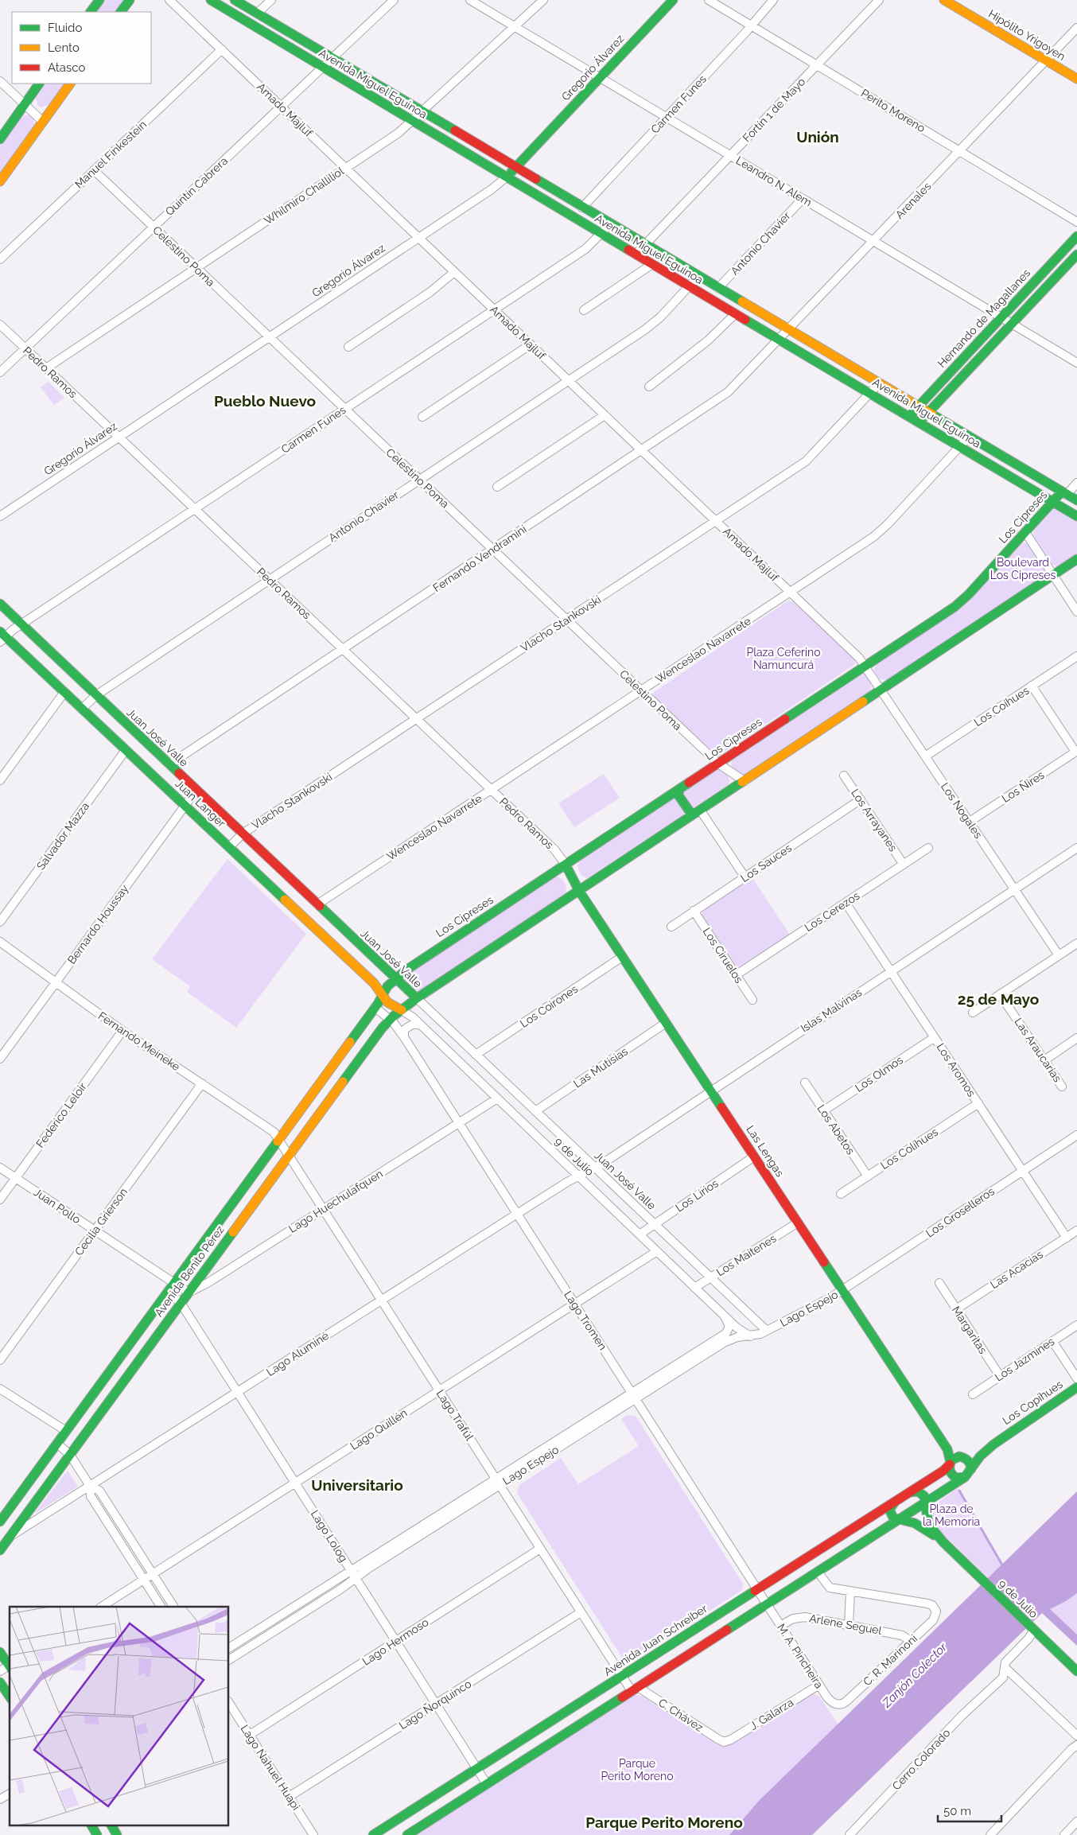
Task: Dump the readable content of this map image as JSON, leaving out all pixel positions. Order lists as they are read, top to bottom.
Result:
{
  "streets": {
    "main road": [
      "Hipólito Yrigoyen",
      "Gregorio Álvarez",
      "Avenida Miguel Eguinoa",
      "Hernando de Magallanes",
      "Los Cipreses",
      "Juan José Valle",
      "Juan Langer",
      "Las Lengas",
      "9 de Julio",
      "Avenida Benito Pérez",
      "Los Copíhues",
      "Avenida Juan Schreiber"
    ],
    "street": [
      "Carmen Funes",
      "Amado Majluf",
      "Fortín 1 de Mayo",
      "Perito Moreno",
      "Manuel Finkestein",
      "Leandro N. Alem",
      "Quintín Cabrera",
      "Whilmiro Challiliol",
      "Arenales",
      "Antonio Chavier",
      "Celestino Poma",
      "Pedro Ramos",
      "Fernando Vendramini",
      "Vlacho Stankovski",
      "Wenceslao Navarrete",
      "Los Coíhues",
      "Los Ñires",
      "Los Nogales",
      "Los Arrayanes",
      "Salvador Mazza",
      "Los Sauces",
      "Los Cerezos",
      "Bernardo Houssay",
      "Los Ciruelos",
      "Los Coirones",
      "Islas Malvinas",
      "Fernando Meineke",
      "Las Araucarias",
      "Las Mutisias",
      "Los Aromos",
      "Los Olmos",
      "Federico Leloir",
      "Los Abetos",
      "Los Colíhues",
      "Los Lirios",
      "Lago Huechulafquen",
      "Juan Pollo",
      "Los Groselleros",
      "Cecilia Grierson",
      "Los Maitenes",
      "Las Acacias",
      "Lago Espejo",
      "Lago Tromen",
      "Margaritas",
      "Lago Aluminé",
      "Los Jazmines",
      "Lago Trafúl",
      "Lago Quillén",
      "Lago Lolog",
      "Arlene Seguel",
      "Lago Hermoso",
      "M. A. Pincheira",
      "C. R. Marinoni",
      "Lago Ñorquinco",
      "J. Galarza",
      "C. Chávez",
      "Cerro Colorado",
      "Lago Nahuel Huapi"
    ]
  },
  "crossings": [
    ["Hipólito Yrigoyen", "Arenales"],
    ["Gregorio Álvarez", "Avenida Miguel Eguinoa"],
    ["Gregorio Álvarez", "Amado Majluf"],
    ["Gregorio Álvarez", "Leandro N. Alem"],
    ["Gregorio Álvarez", "Celestino Poma"],
    ["Gregorio Álvarez", "Pedro Ramos"],
    ["Avenida Miguel Eguinoa", "Carmen Funes"],
    ["Avenida Miguel Eguinoa", "Fortín 1 de Mayo"],
    ["Avenida Miguel Eguinoa", "Quintín Cabrera"],
    ["Avenida Miguel Eguinoa", "Whilmiro Challiliol"],
    ["Avenida Miguel Eguinoa", "Arenales"],
    ["Avenida Miguel Eguinoa", "Antonio Chavier"],
    ["Avenida Miguel Eguinoa", "Hernando de Magallanes"],
    ["Avenida Miguel Eguinoa", "Los Cipreses"],
    ["Avenida Miguel Eguinoa", "Fernando Vendramini"],
    ["Avenida Miguel Eguinoa", "Vlacho Stankovski"],
    ["Avenida Miguel Eguinoa", "Wenceslao Navarrete"],
    ["Carmen Funes", "Amado Majluf"],
    ["Carmen Funes", "Perito Moreno"],
    ["Carmen Funes", "Leandro N. Alem"],
    ["Carmen Funes", "Celestino Poma"],
    ["Carmen Funes", "Pedro Ramos"],
    ["Carmen Funes", "Juan José Valle"],
    ["Carmen Funes", "Juan Langer"],
    ["Amado Majluf", "Manuel Finkestein"],
    ["Amado Majluf", "Quintín Cabrera"],
    ["Amado Majluf", "Whilmiro Challiliol"],
    ["Amado Majluf", "Antonio Chavier"],
    ["Amado Majluf", "Los Cipreses"],
    ["Amado Majluf", "Fernando Vendramini"],
    ["Amado Majluf", "Vlacho Stankovski"],
    ["Amado Majluf", "Wenceslao Navarrete"],
    ["Amado Majluf", "Los Nogales"],
    ["Fortín 1 de Mayo", "Perito Moreno"],
    ["Fortín 1 de Mayo", "Leandro N. Alem"],
    ["Perito Moreno", "Arenales"],
    ["Manuel Finkestein", "Celestino Poma"],
    ["Leandro N. Alem", "Whilmiro Challiliol"],
    ["Leandro N. Alem", "Arenales"],
    ["Leandro N. Alem", "Antonio Chavier"],
    ["Leandro N. Alem", "Hernando de Magallanes"],
    ["Quintín Cabrera", "Celestino Poma"],
    ["Quintín Cabrera", "Pedro Ramos"],
    ["Whilmiro Challiliol", "Celestino Poma"],
    ["Whilmiro Challiliol", "Pedro Ramos"],
    ["Arenales", "Fernando Vendramini"],
    ["Antonio Chavier", "Celestino Poma"],
    ["Antonio Chavier", "Pedro Ramos"],
    ["Antonio Chavier", "Juan José Valle"],
    ["Antonio Chavier", "Juan Langer"],
    ["Celestino Poma", "Los Cipreses"],
    ["Celestino Poma", "Fernando Vendramini"],
    ["Celestino Poma", "Vlacho Stankovski"],
    ["Celestino Poma", "Wenceslao Navarrete"],
    ["Pedro Ramos", "Los Cipreses"],
    ["Pedro Ramos", "Fernando Vendramini"],
    ["Pedro Ramos", "Vlacho Stankovski"],
    ["Pedro Ramos", "Wenceslao Navarrete"],
    ["Pedro Ramos", "Las Lengas"],
    ["Los Cipreses", "Juan José Valle"],
    ["Los Cipreses", "Los Nogales"],
    ["Los Cipreses", "Las Lengas"],
    ["Los Cipreses", "Avenida Benito Pérez"],
    ["Fernando Vendramini", "Juan José Valle"],
    ["Vlacho Stankovski", "Juan José Valle"],
    ["Vlacho Stankovski", "Juan Langer"],
    ["Wenceslao Navarrete", "Juan José Valle"],
    ["Los Coíhues", "Los Nogales"],
    ["Juan José Valle", "Bernardo Houssay"],
    ["Juan José Valle", "Los Coirones"],
    ["Juan José Valle", "Islas Malvinas"],
    ["Juan José Valle", "Las Mutisias"],
    ["Juan José Valle", "Los Lirios"],
    ["Juan José Valle", "Los Maitenes"],
    ["Juan José Valle", "Avenida Benito Pérez"],
    ["Juan José Valle", "Lago Espejo"],
    ["Los Ñires", "Los Nogales"],
    ["Juan Langer", "Salvador Mazza"],
    ["Juan Langer", "Bernardo Houssay"],
    ["Juan Langer", "9 de Julio"],
    ["Juan Langer", "Avenida Benito Pérez"],
    ["Los Nogales", "Islas Malvinas"],
    ["Los Arrayanes", "Los Sauces"],
    ["Los Arrayanes", "Los Cerezos"],
    ["Los Sauces", "Los Ciruelos"],
    ["Los Cerezos", "Los Ciruelos"],
    ["Los Cerezos", "Los Aromos"],
    ["Bernardo Houssay", "Fernando Meineke"],
    ["Los Coirones", "Las Lengas"],
    ["Islas Malvinas", "Los Aromos"],
    ["Islas Malvinas", "Las Lengas"],
    ["Islas Malvinas", "Lago Aluminé"],
    ["Fernando Meineke", "Federico Leloir"],
    ["Fernando Meineke", "Cecilia Grierson"],
    ["Fernando Meineke", "Avenida Benito Pérez"],
    ["Fernando Meineke", "Lago Trafúl"],
    ["Las Mutisias", "Las Lengas"],
    ["Los Aromos", "Los Olmos"],
    ["Los Aromos", "Los Colíhues"],
    ["Los Aromos", "Los Groselleros"],
    ["Los Aromos", "Las Acacias"],
    ["Los Olmos", "Los Abetos"],
    ["Federico Leloir", "Juan Pollo"],
    ["Los Abetos", "Los Colíhues"],
    ["Las Lengas", "Los Lirios"],
    ["Las Lengas", "Los Groselleros"],
    ["Las Lengas", "Los Maitenes"],
    ["Las Lengas", "Lago Espejo"],
    ["Las Lengas", "Los Copíhues"],
    ["Las Lengas", "Avenida Juan Schreiber"],
    ["9 de Julio", "Los Lirios"],
    ["9 de Julio", "Lago Huechulafquen"],
    ["9 de Julio", "Los Maitenes"],
    ["9 de Julio", "Avenida Benito Pérez"],
    ["9 de Julio", "Lago Espejo"],
    ["9 de Julio", "Lago Aluminé"],
    ["9 de Julio", "Lago Quillén"],
    ["9 de Julio", "Cerro Colorado"],
    ["Lago Huechulafquen", "Avenida Benito Pérez"],
    ["Lago Huechulafquen", "Lago Tromen"],
    ["Lago Huechulafquen", "Lago Trafúl"],
    ["Juan Pollo", "Cecilia Grierson"],
    ["Juan Pollo", "Avenida Benito Pérez"],
    ["Los Groselleros", "Lago Espejo"],
    ["Las Acacias", "Margaritas"],
    ["Avenida Benito Pérez", "Lago Tromen"],
    ["Avenida Benito Pérez", "Lago Aluminé"],
    ["Avenida Benito Pérez", "Lago Trafúl"],
    ["Avenida Benito Pérez", "Lago Lolog"],
    ["Lago Espejo", "Lago Tromen"],
    ["Lago Espejo", "Lago Trafúl"],
    ["Lago Espejo", "Lago Lolog"],
    ["Lago Tromen", "Lago Aluminé"],
    ["Lago Tromen", "Lago Quillén"],
    ["Lago Tromen", "Avenida Juan Schreiber"],
    ["Lago Tromen", "M. A. Pincheira"],
    ["Margaritas", "Los Jazmines"],
    ["Lago Aluminé", "Lago Trafúl"],
    ["Lago Aluminé", "Lago Lolog"],
    ["Los Copíhues", "Avenida Juan Schreiber"],
    ["Lago Trafúl", "Lago Quillén"],
    ["Lago Trafúl", "Avenida Juan Schreiber"],
    ["Lago Trafúl", "Lago Hermoso"],
    ["Lago Trafúl", "Lago Ñorquinco"],
    ["Lago Trafúl", "C. Chávez"],
    ["Lago Quillén", "Lago Lolog"],
    ["Lago Lolog", "Avenida Juan Schreiber"],
    ["Lago Lolog", "Lago Hermoso"],
    ["Lago Lolog", "Lago Ñorquinco"],
    ["Arlene Seguel", "M. A. Pincheira"],
    ["Arlene Seguel", "C. R. Marinoni"],
    ["Lago Hermoso", "Lago Nahuel Huapi"],
    ["M. A. Pincheira", "C. R. Marinoni"],
    ["M. A. Pincheira", "J. Galarza"],
    ["Lago Ñorquinco", "Lago Nahuel Huapi"],
    ["J. Galarza", "C. Chávez"]
  ],
  "districts": [
    "Unión",
    "Pueblo Nuevo",
    "25 de Mayo",
    "Universitario",
    "Parque Perito Moreno"
  ],
  "water": ["Zanjón Colector"],
  "parks": [
    "Boulevard Los Cipreses",
    "Plaza Ceferino Namuncurá",
    "Plaza de la Memoria",
    "Parque Perito Moreno"
  ],
  "legend": ["Fluido", "Lento", "Atasco"],
  "scale_bar": "50 m"
}
